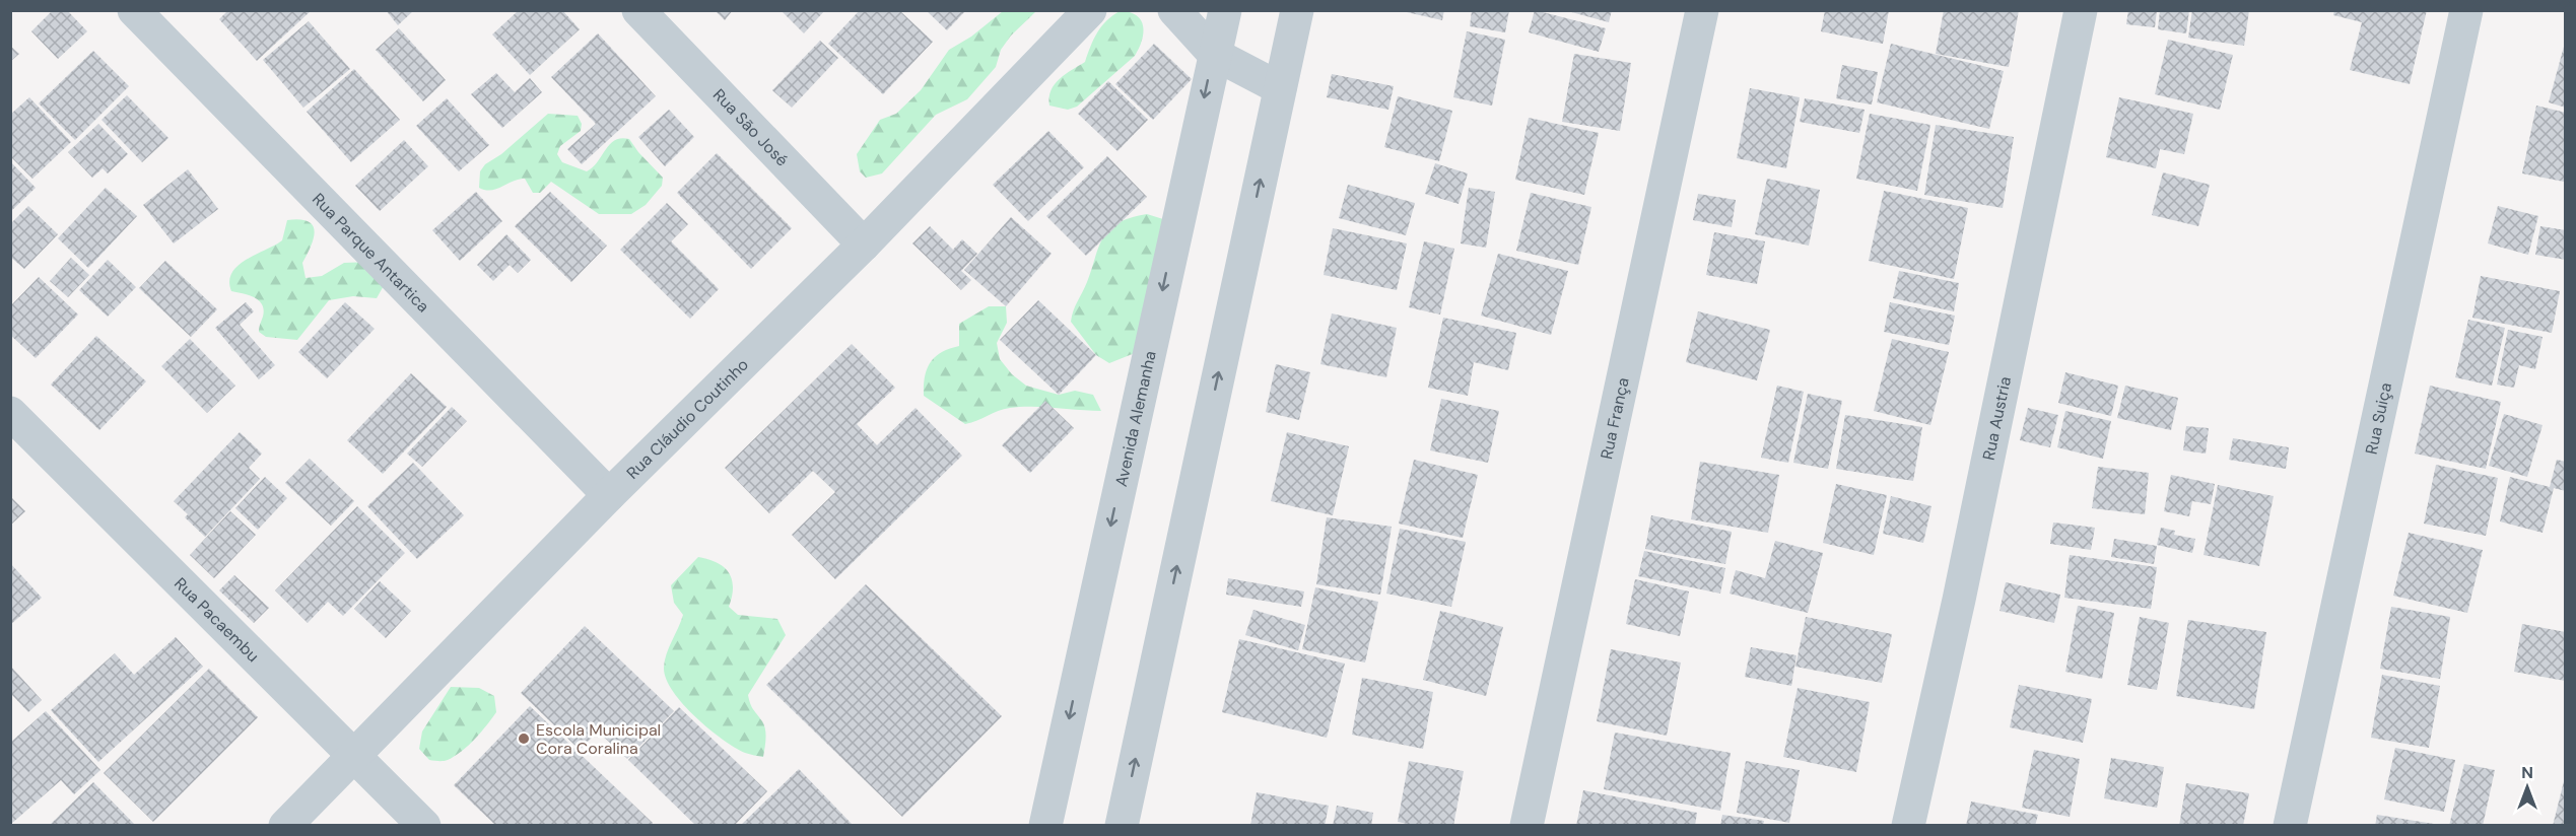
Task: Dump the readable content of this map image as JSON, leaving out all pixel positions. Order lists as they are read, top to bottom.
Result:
{
  "streets": {
    "street": [
      "Rua São José",
      "Rua Parque Antartica",
      "Rua Cláudio Coutinho",
      "Avenida Alemanha",
      "Rua França",
      "Rua Austria",
      "Rua Suiça",
      "Rua Pacaembu"
    ]
  },
  "crossings": [
    ["Rua São José", "Rua Cláudio Coutinho"],
    ["Rua Parque Antartica", "Rua Cláudio Coutinho"],
    ["Rua Cláudio Coutinho", "Rua Pacaembu"]
  ],
  "places": ["Escola Municipal Cora Coralina"],
  "north": "top"
}
